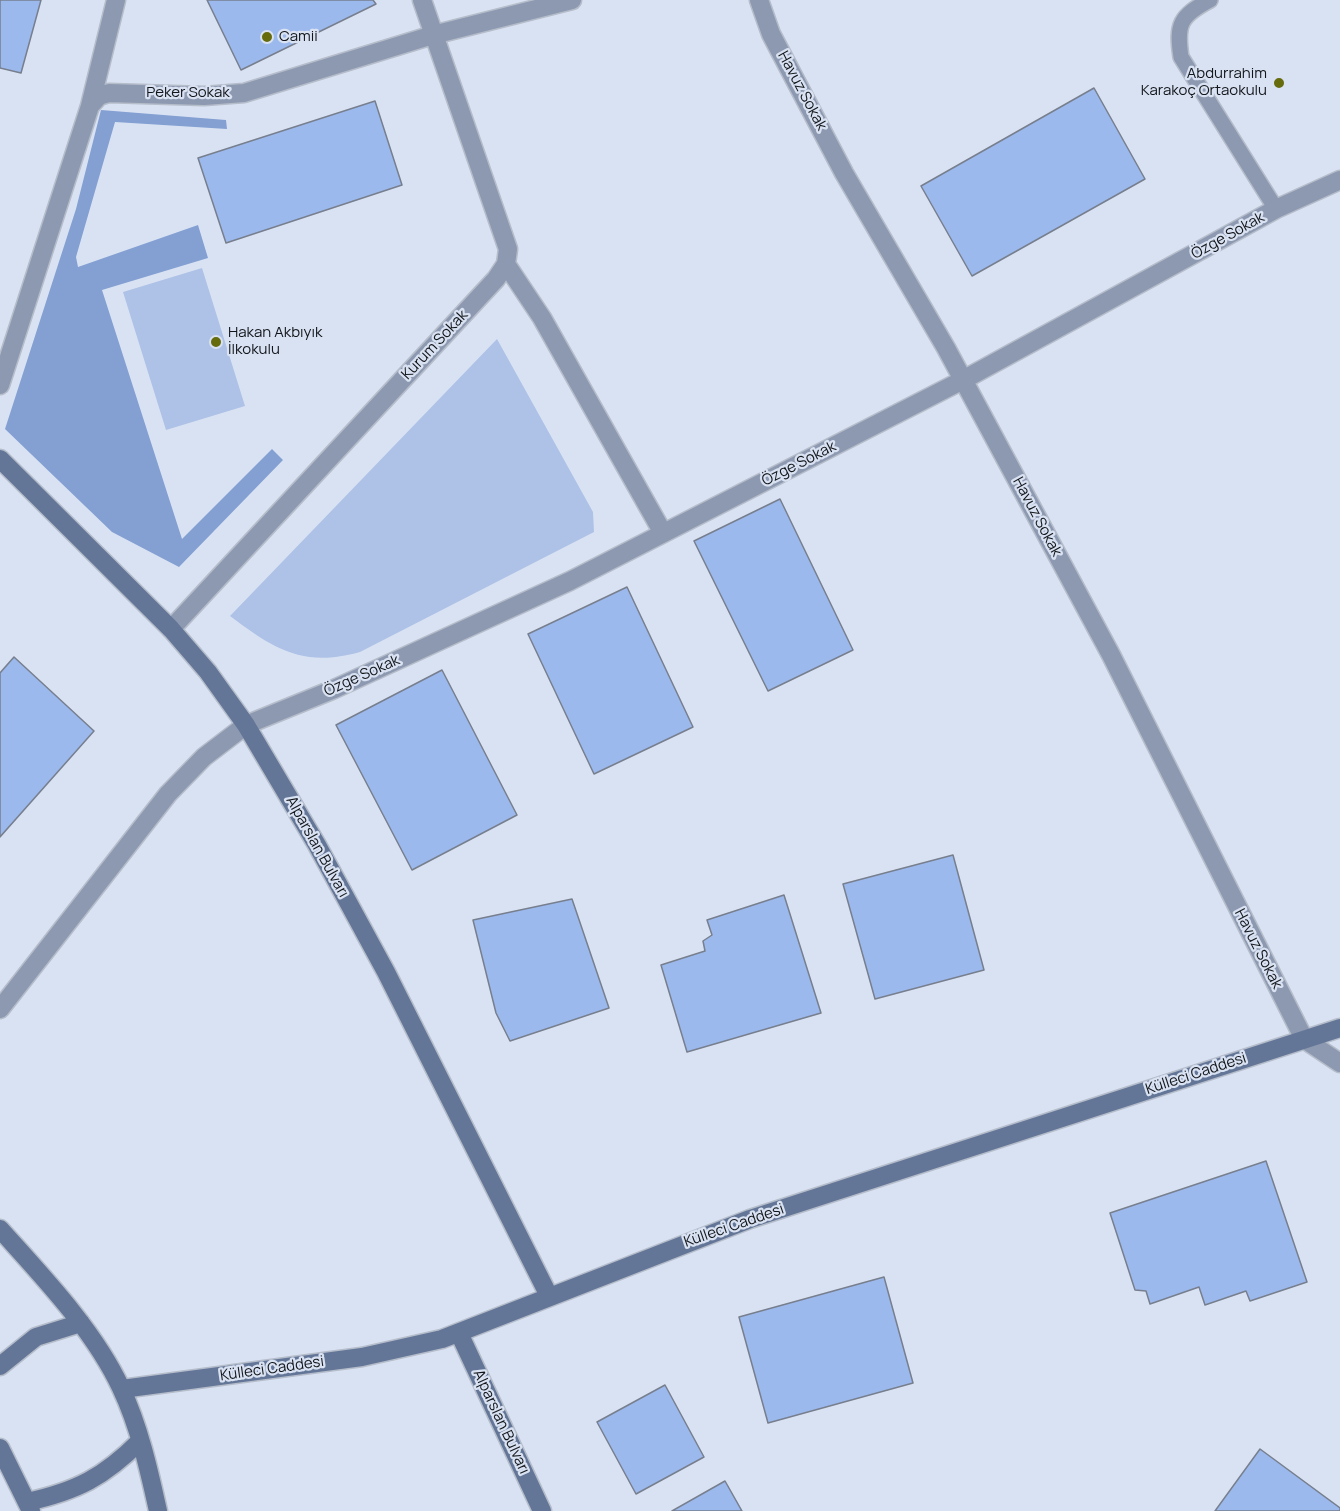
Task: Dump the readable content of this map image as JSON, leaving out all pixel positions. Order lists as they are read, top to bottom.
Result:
{
  "streets": {
    "street": [
      "Havuz Sokak",
      "Peker Sokak",
      "Özge Sokak",
      "Kurum Sokak",
      "Alparslan Bulvarı",
      "Külleci Caddesi"
    ]
  },
  "crossings": [
    ["Havuz Sokak", "Özge Sokak"],
    ["Havuz Sokak", "Külleci Caddesi"],
    ["Özge Sokak", "Alparslan Bulvarı"],
    ["Kurum Sokak", "Alparslan Bulvarı"],
    ["Alparslan Bulvarı", "Külleci Caddesi"]
  ],
  "places": ["Camii", "Abdurrahim Karakoç Ortaokulu", "Hakan Akbıyık İlkokulu"]
}
